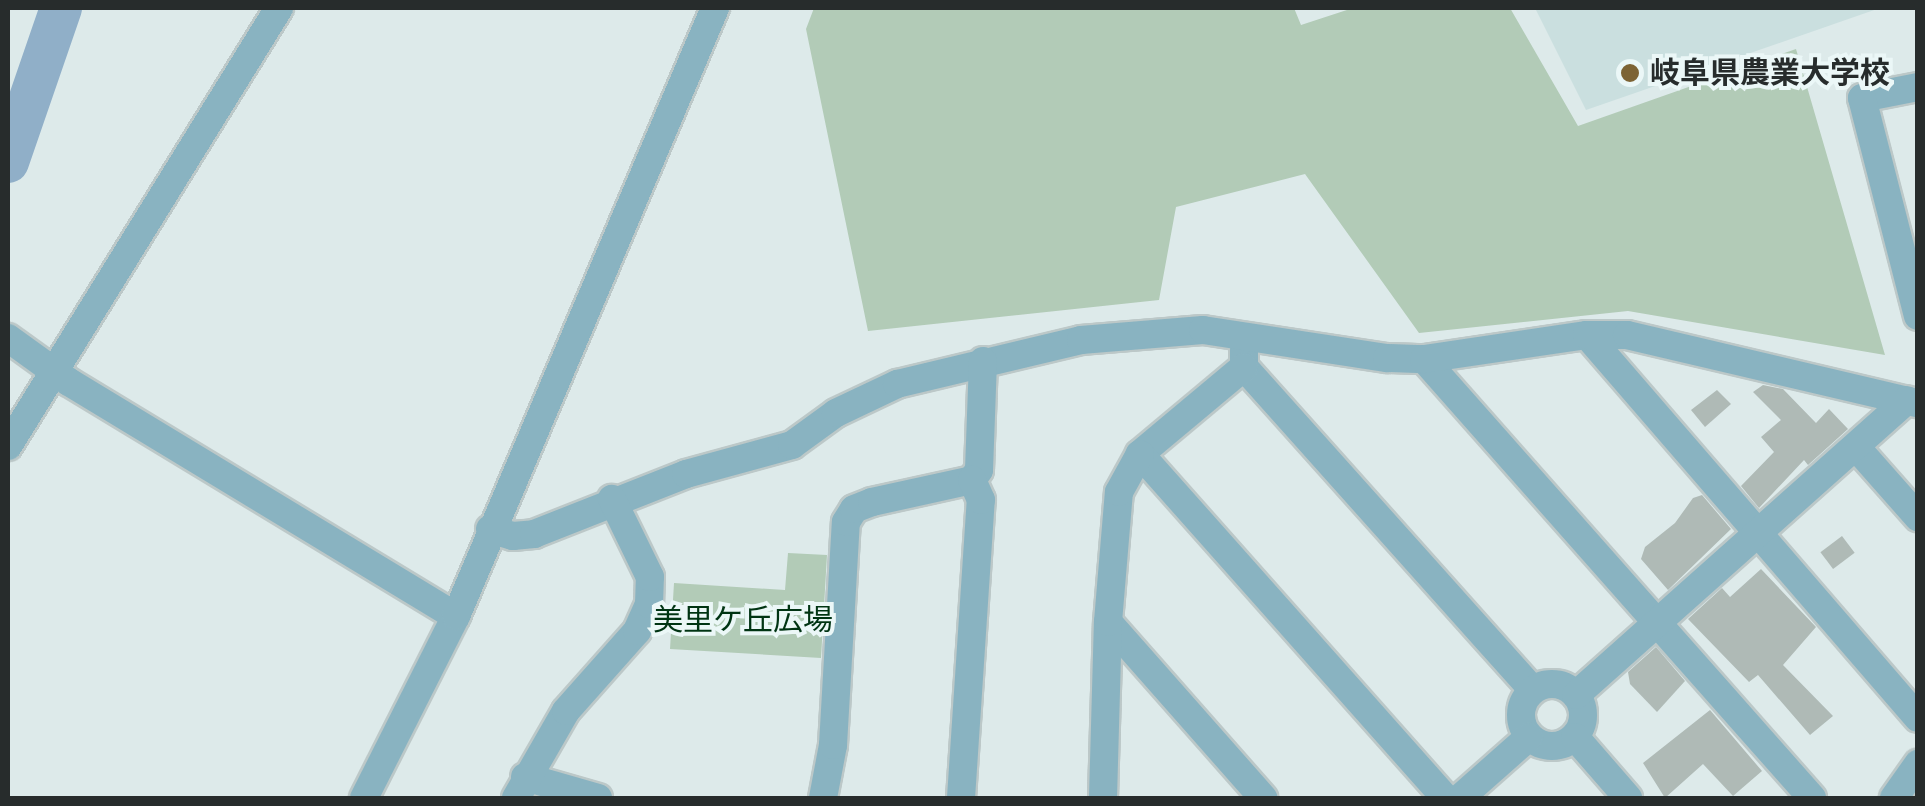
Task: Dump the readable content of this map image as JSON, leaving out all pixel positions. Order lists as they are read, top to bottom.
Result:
{
  "parks": ["美里ケ丘広場"],
  "places": ["岐阜県農業大学校"]
}
